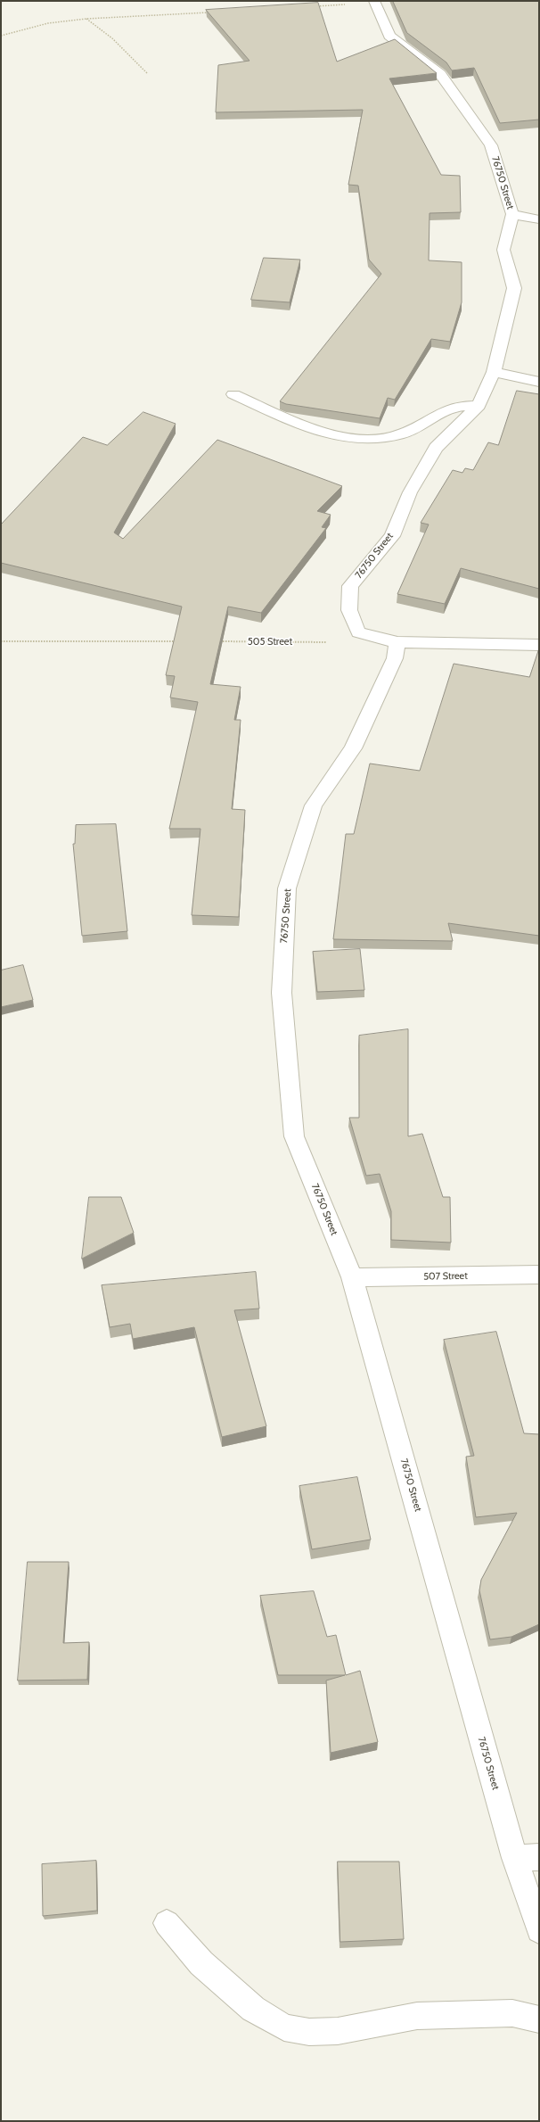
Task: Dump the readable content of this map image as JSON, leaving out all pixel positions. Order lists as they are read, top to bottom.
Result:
{
  "streets": {
    "street": ["76750 Street", "507 Street"],
    "path": ["505 Street"]
  },
  "crossings": [
    ["76750 Street", "507 Street"]
  ]
}
